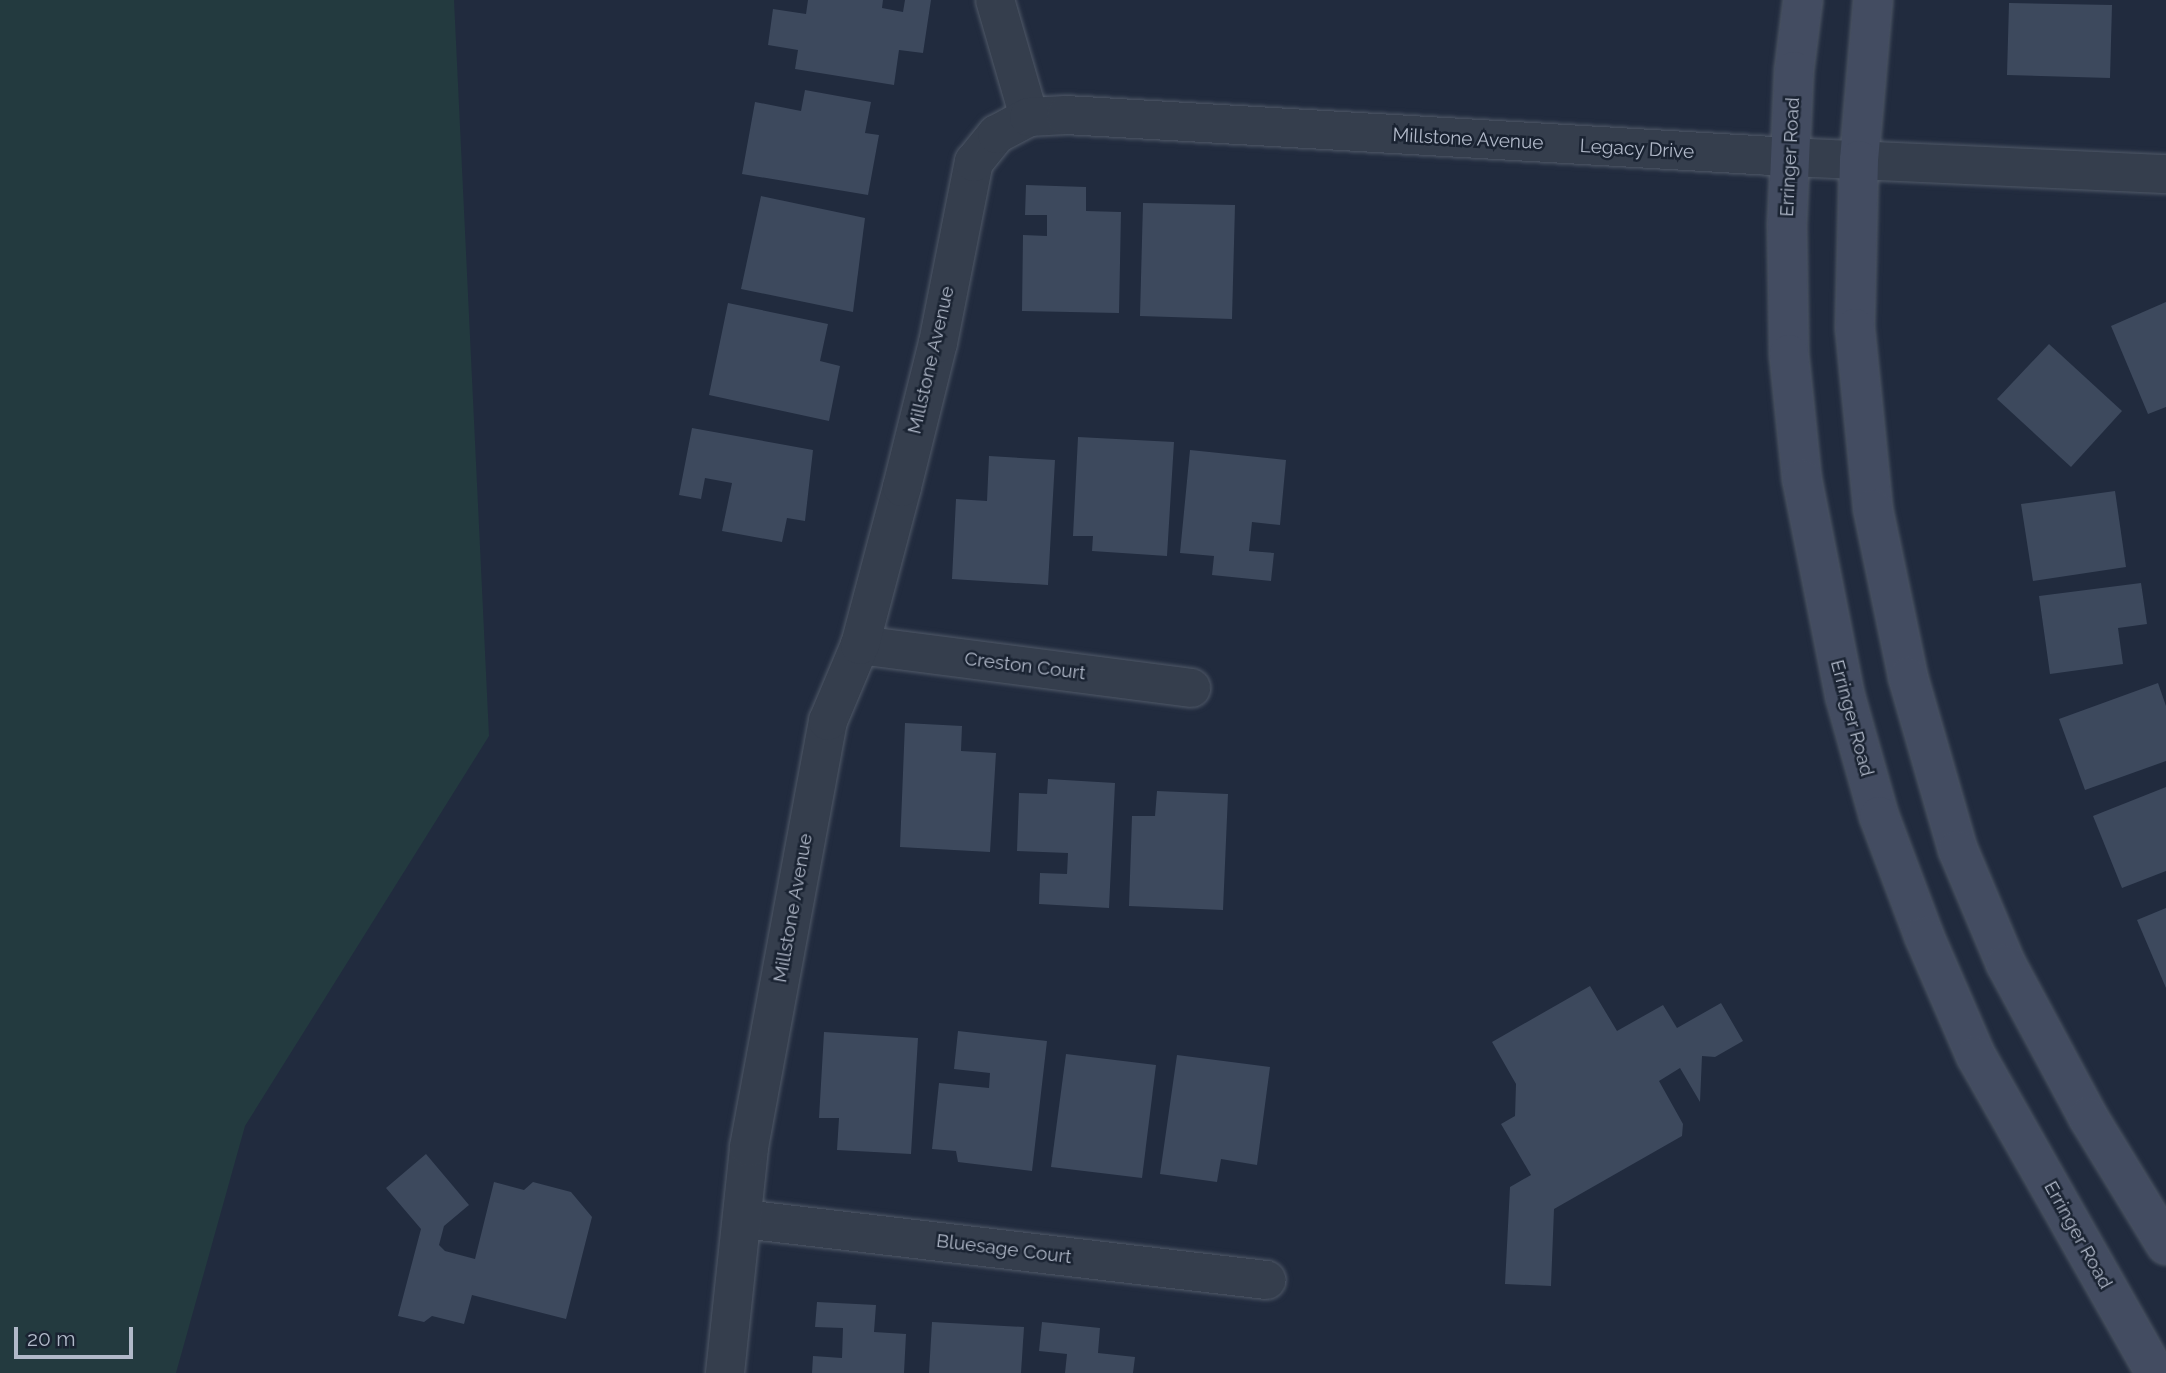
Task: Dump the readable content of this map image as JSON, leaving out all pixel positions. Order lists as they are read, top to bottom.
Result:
{
  "streets": {
    "main road": ["Erringer Road"],
    "street": ["Millstone Avenue", "Creston Court", "Bluesage Court"]
  },
  "crossings": [
    ["Millstone Avenue", "Erringer Road"],
    ["Millstone Avenue", "Creston Court"],
    ["Millstone Avenue", "Bluesage Court"]
  ],
  "scale_bar": "20 m"
}
